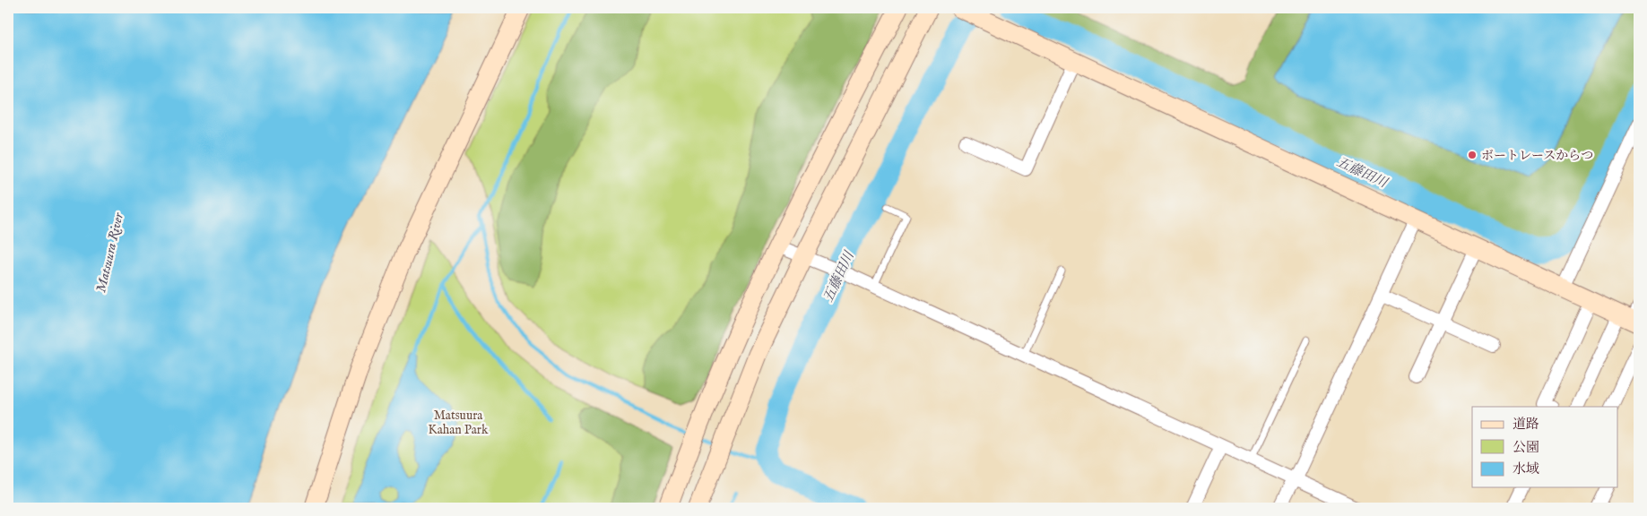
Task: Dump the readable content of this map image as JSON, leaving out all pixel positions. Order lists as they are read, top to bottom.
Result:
{
  "water": ["五藤田川", "Matsuura River"],
  "parks": ["Matsuura Kahan Park"],
  "places": ["ボートレースからつ"],
  "legend": ["道路", "公園", "水域"]
}
